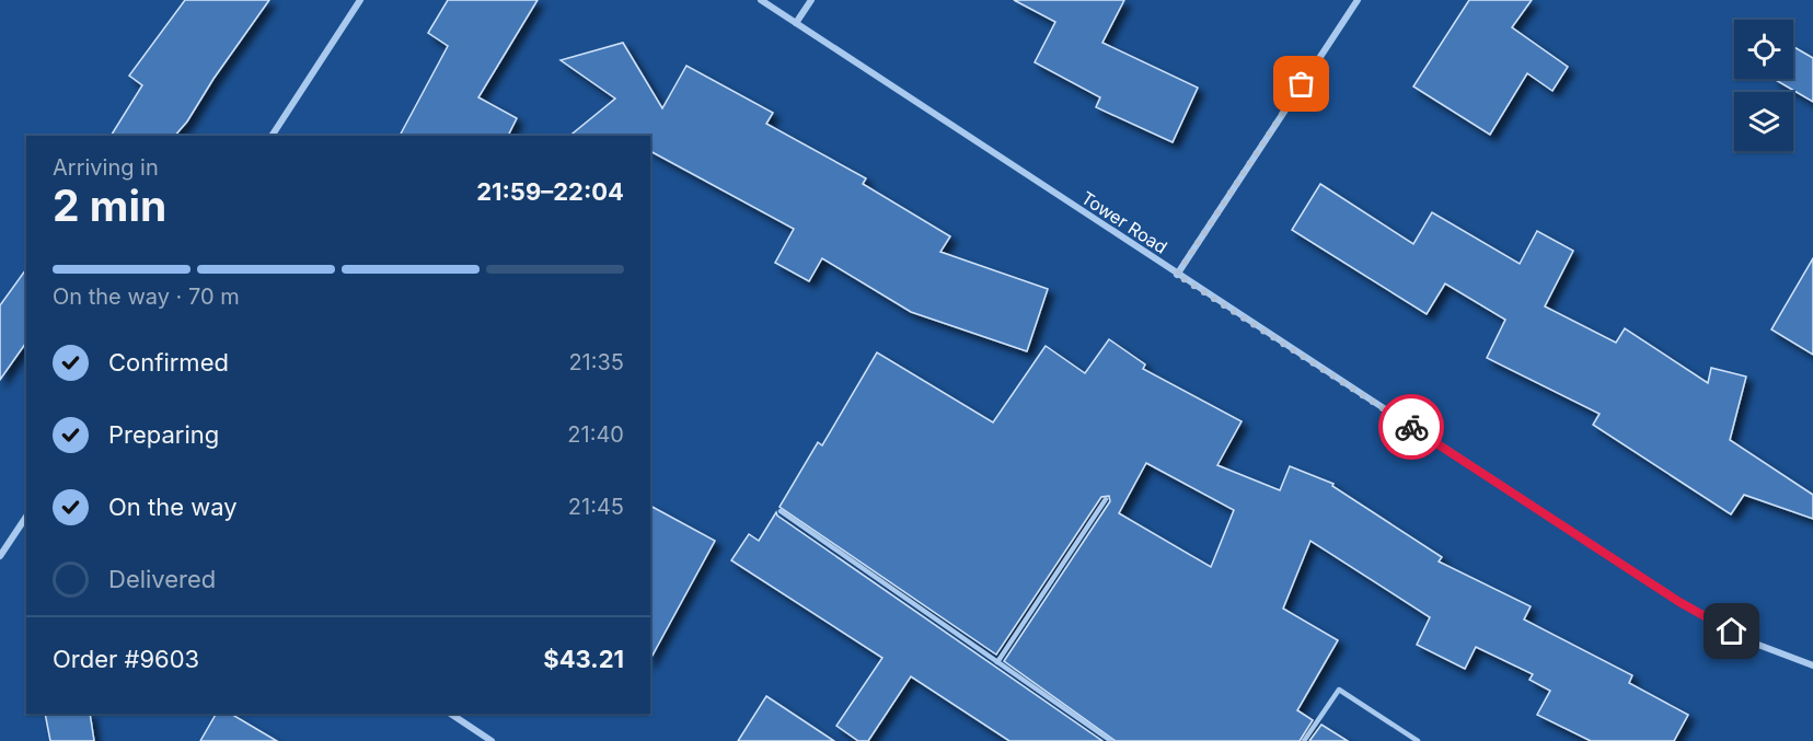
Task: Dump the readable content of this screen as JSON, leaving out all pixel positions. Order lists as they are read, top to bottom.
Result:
{
  "streets": {
    "street": ["Tower Road"]
  },
  "page": {
    "heading": ["2 min", "Arriving in", "21:59–22:04"],
    "panel": ["Order #9603", "$43.21"],
    "bar": "On the way · 70 m",
    "list": [
      ["Confirmed", "21:35"],
      ["Preparing", "21:40"],
      ["On the way", "21:45"],
      "Delivered"
    ]
  }
}
